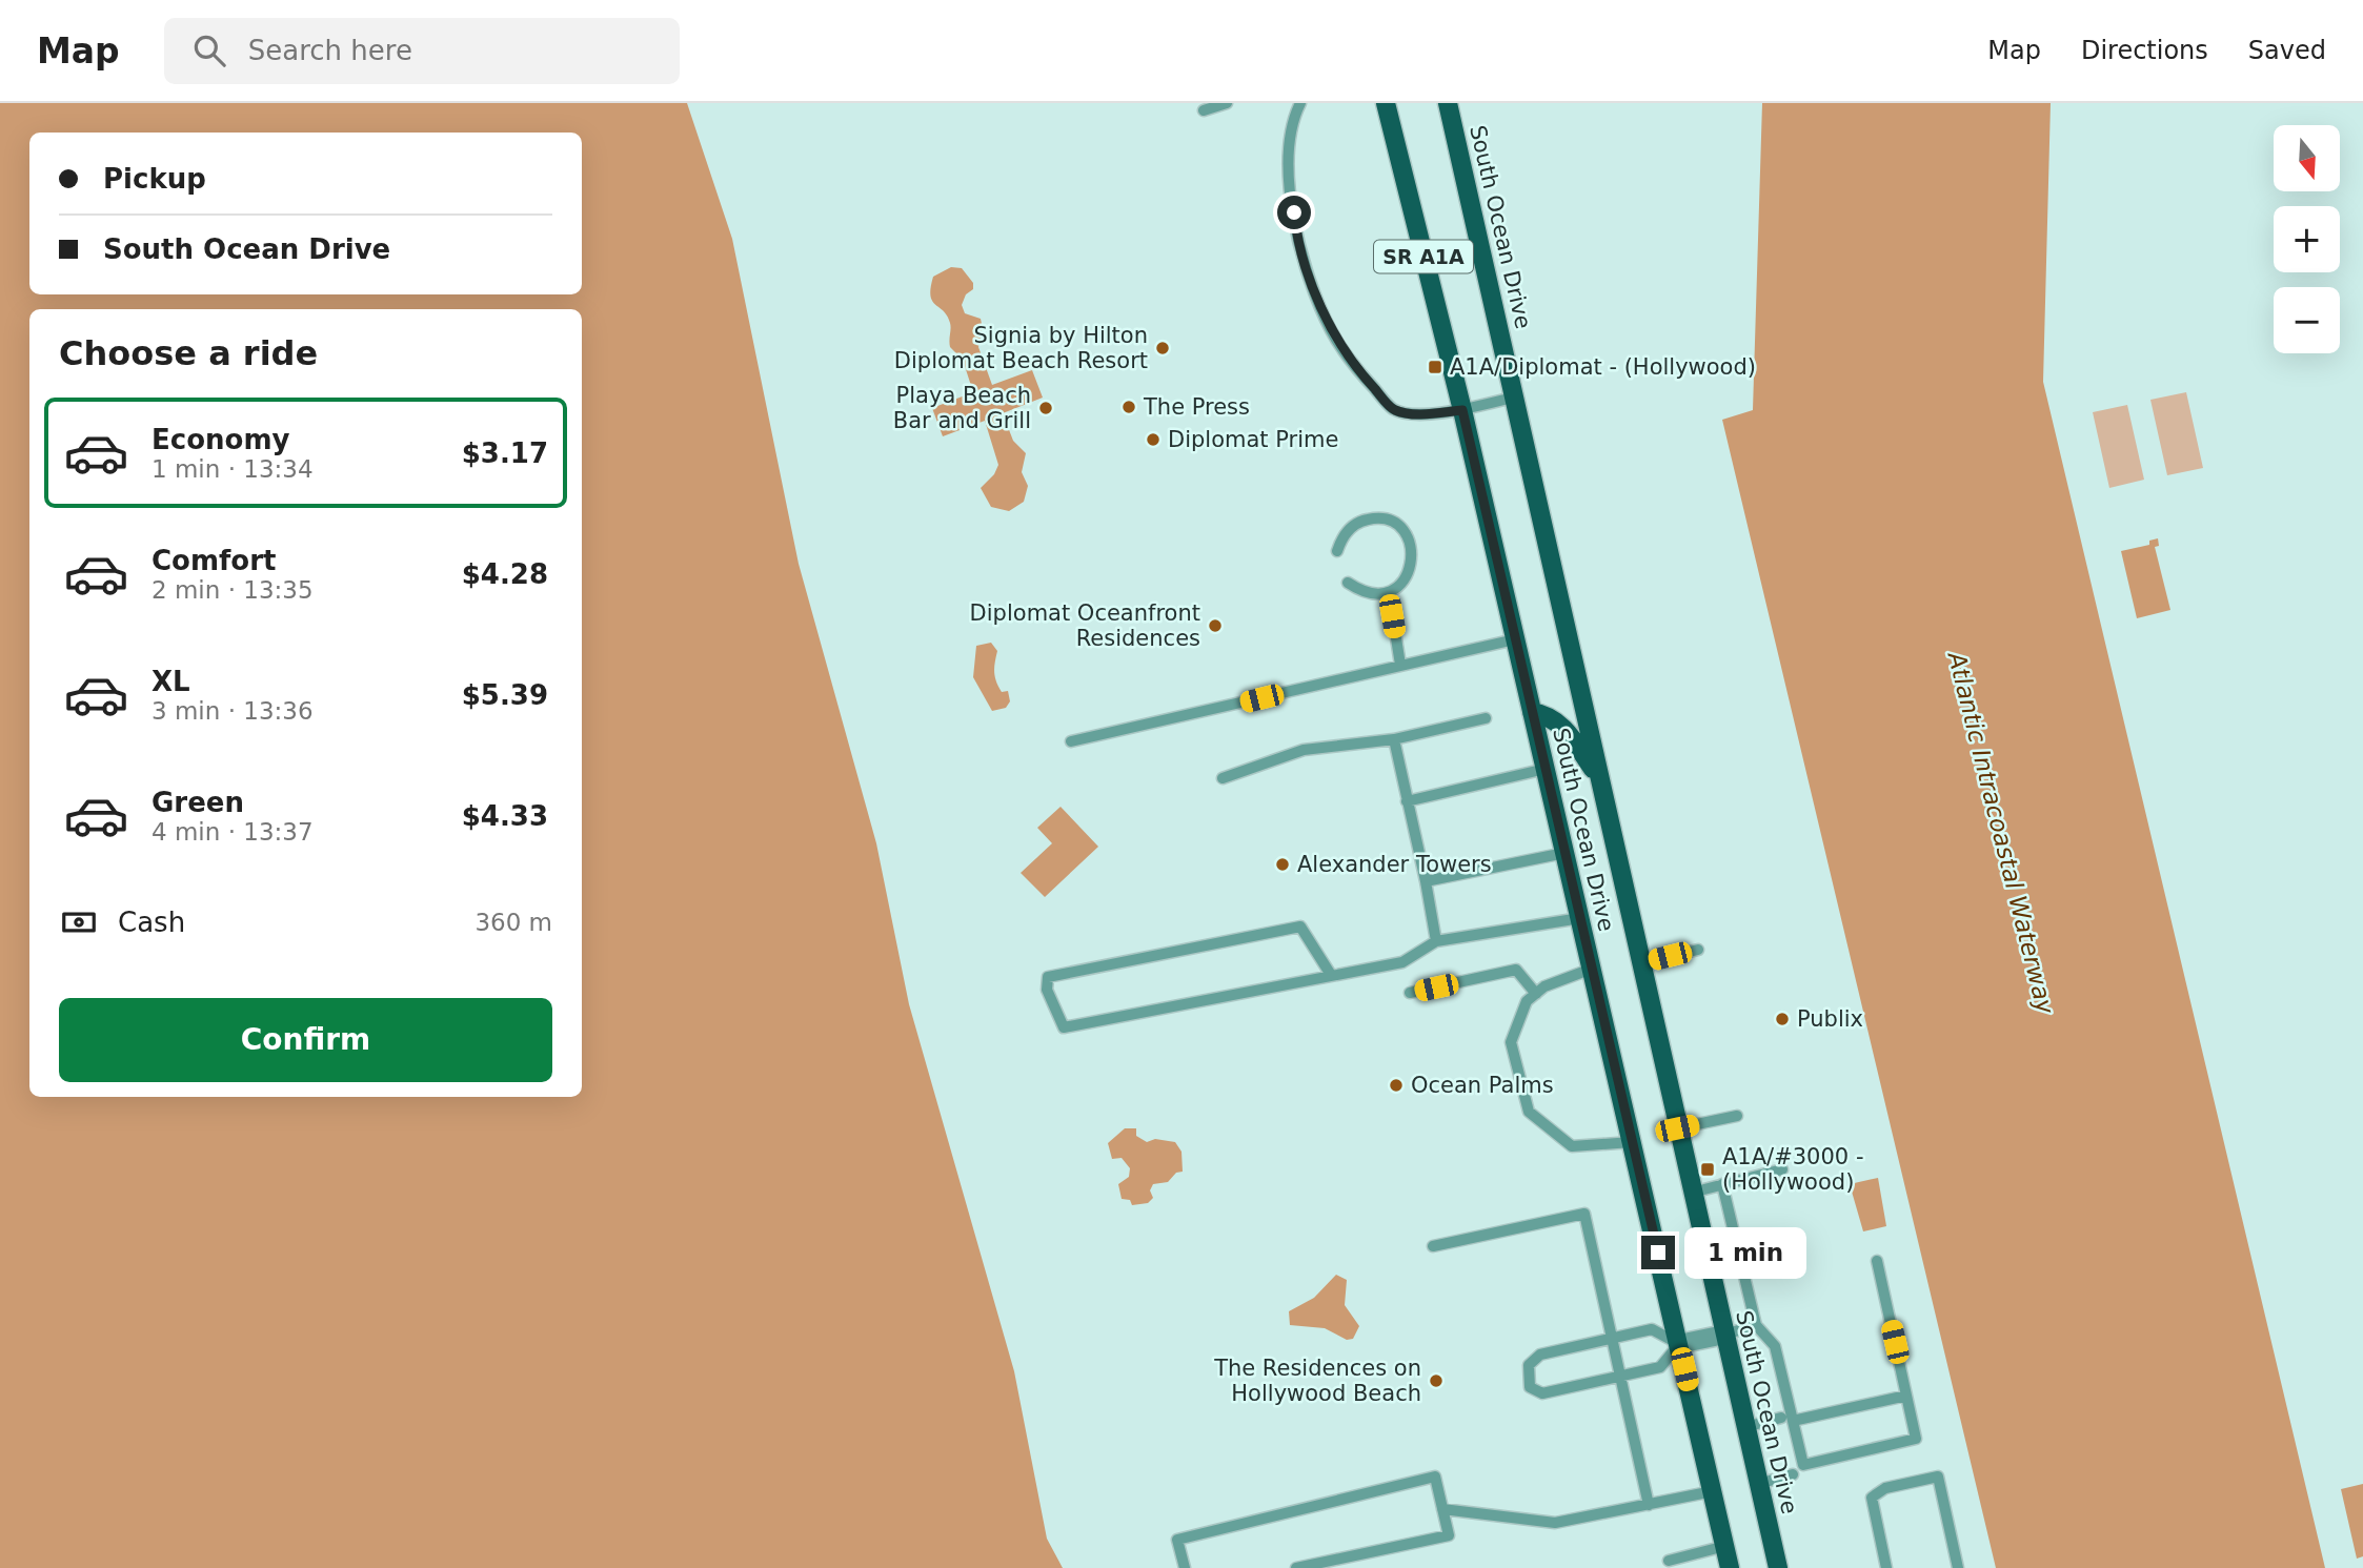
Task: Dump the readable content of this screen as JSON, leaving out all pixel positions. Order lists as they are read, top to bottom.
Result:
{
  "streets": {
    "main road": ["South Ocean Drive", "SR A1A"]
  },
  "water": ["Atlantic Intracoastal Waterway"],
  "places": {
    "other": [
      "Signia by Hilton Diplomat Beach Resort",
      "The Press",
      "Playa Beach Bar and Grill",
      "Diplomat Prime",
      "Diplomat Oceanfront Residences",
      "Alexander Towers",
      "Publix",
      "Ocean Palms",
      "The Residences on Hollywood Beach"
    ],
    "transit": ["A1A/Diplomat - (Hollywood)", "A1A/#3000 - (Hollywood)"]
  },
  "north": "bottom",
  "page": {
    "header": "Map",
    "search": "Search here",
    "nav": ["Map", "Directions", "Saved"],
    "map_buttons": ["+", "−"],
    "banner": ["Pickup", "South Ocean Drive"],
    "heading": "Choose a ride",
    "list": [
      {
        "name": "Economy",
        "note": "1 min · 13:34",
        "value": "$3.17"
      },
      {
        "name": "Comfort",
        "note": "2 min · 13:35",
        "value": "$4.28"
      },
      {
        "name": "XL",
        "note": "3 min · 13:36",
        "value": "$5.39"
      },
      {
        "name": "Green",
        "note": "4 min · 13:37",
        "value": "$4.33"
      }
    ],
    "pay": ["Cash", "360 m"],
    "buttons": "Confirm",
    "bubble": "1 min"
  }
}
